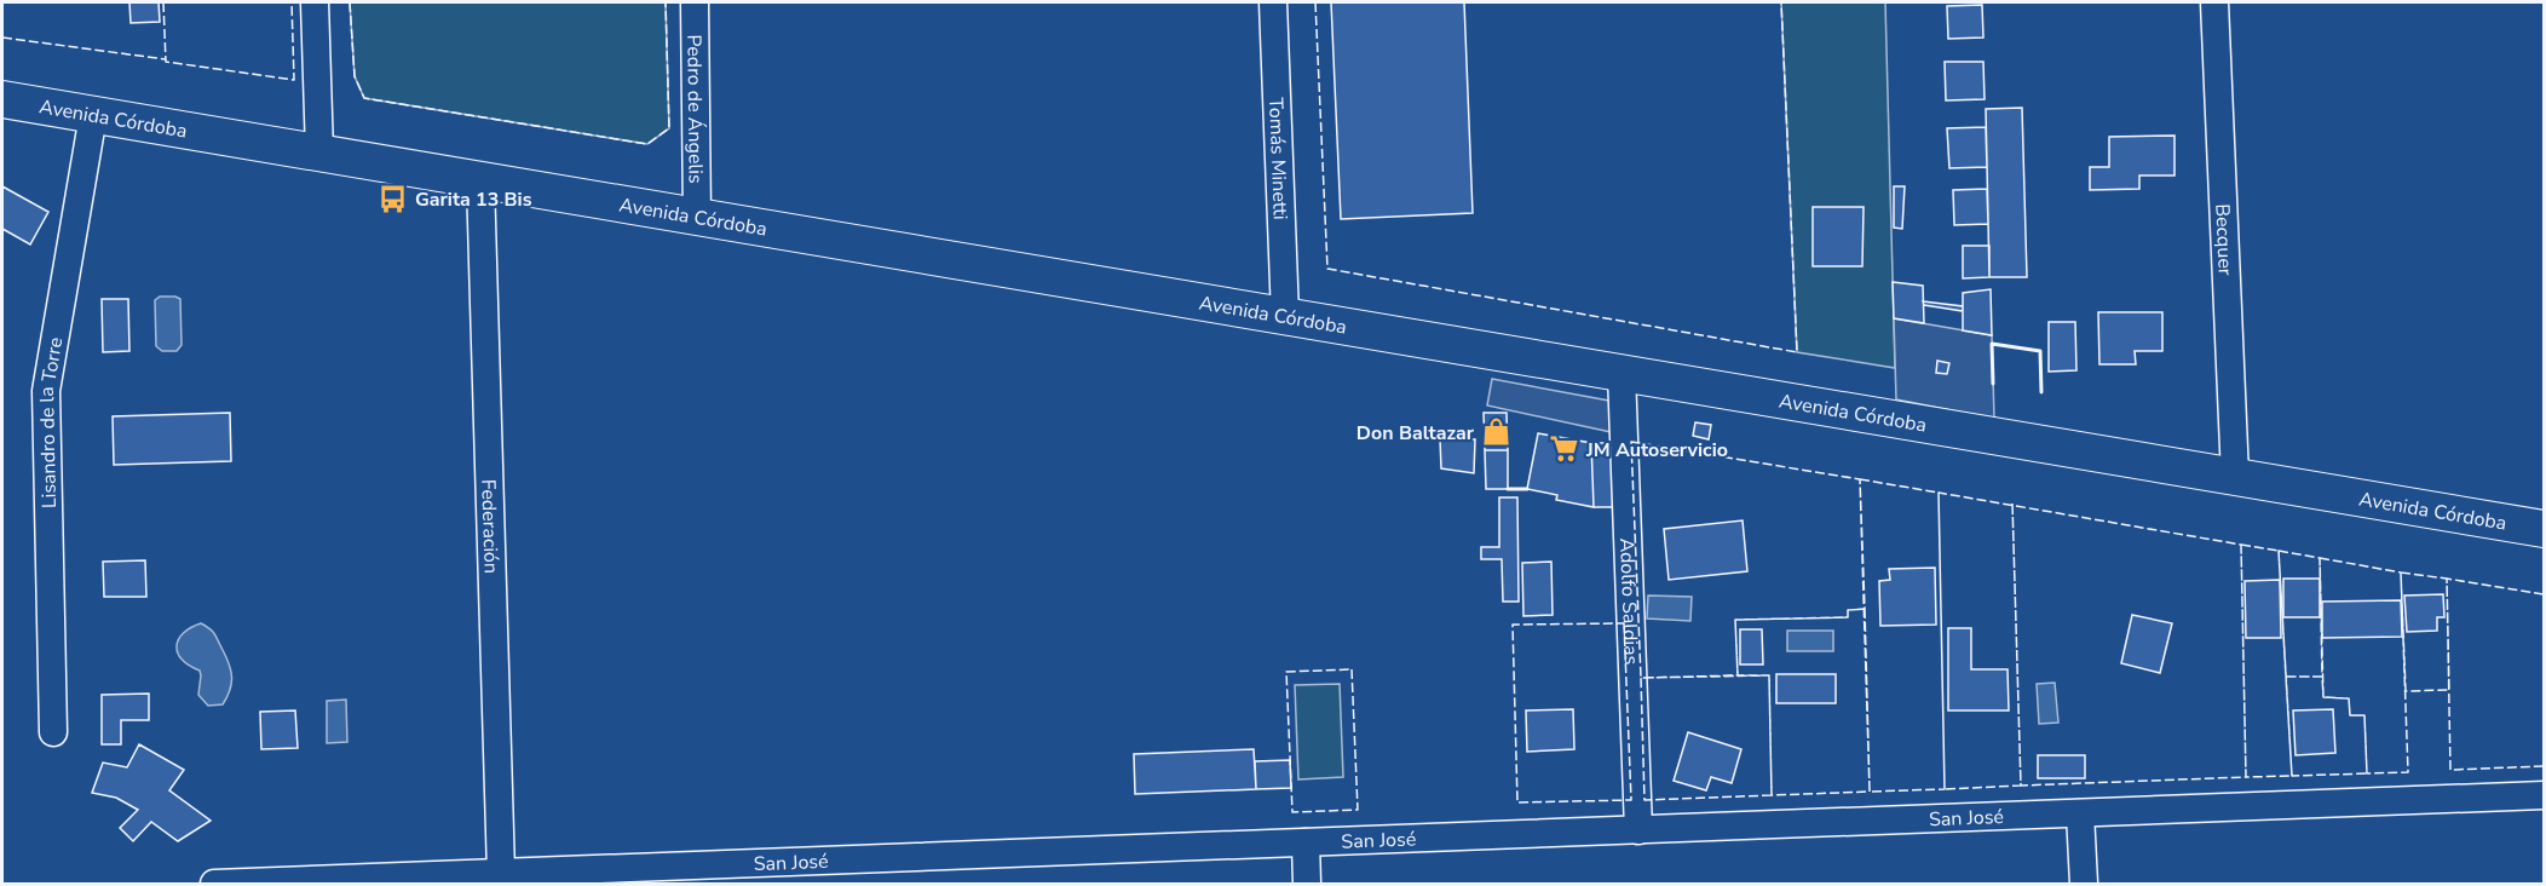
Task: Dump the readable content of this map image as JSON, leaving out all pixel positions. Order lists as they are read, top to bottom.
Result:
{
  "streets": {
    "main road": ["Avenida Córdoba"],
    "street": [
      "Pedro de Ángelis",
      "Tomás Minetti",
      "Becquer",
      "Lisandro de la Torre",
      "Federación",
      "Adolfo Saldias",
      "San José"
    ]
  },
  "crossings": [
    ["Pedro de Ángelis", "Avenida Córdoba"],
    ["Avenida Córdoba", "Tomás Minetti"],
    ["Avenida Córdoba", "Becquer"],
    ["Avenida Córdoba", "Lisandro de la Torre"],
    ["Avenida Córdoba", "Federación"],
    ["Avenida Córdoba", "Adolfo Saldias"],
    ["Federación", "San José"],
    ["Adolfo Saldias", "San José"]
  ],
  "places": {
    "bus stop": ["Garita 13 Bis"],
    "shop": ["Don Baltazar"],
    "supermarket": ["JM Autoservicio"]
  }
}
